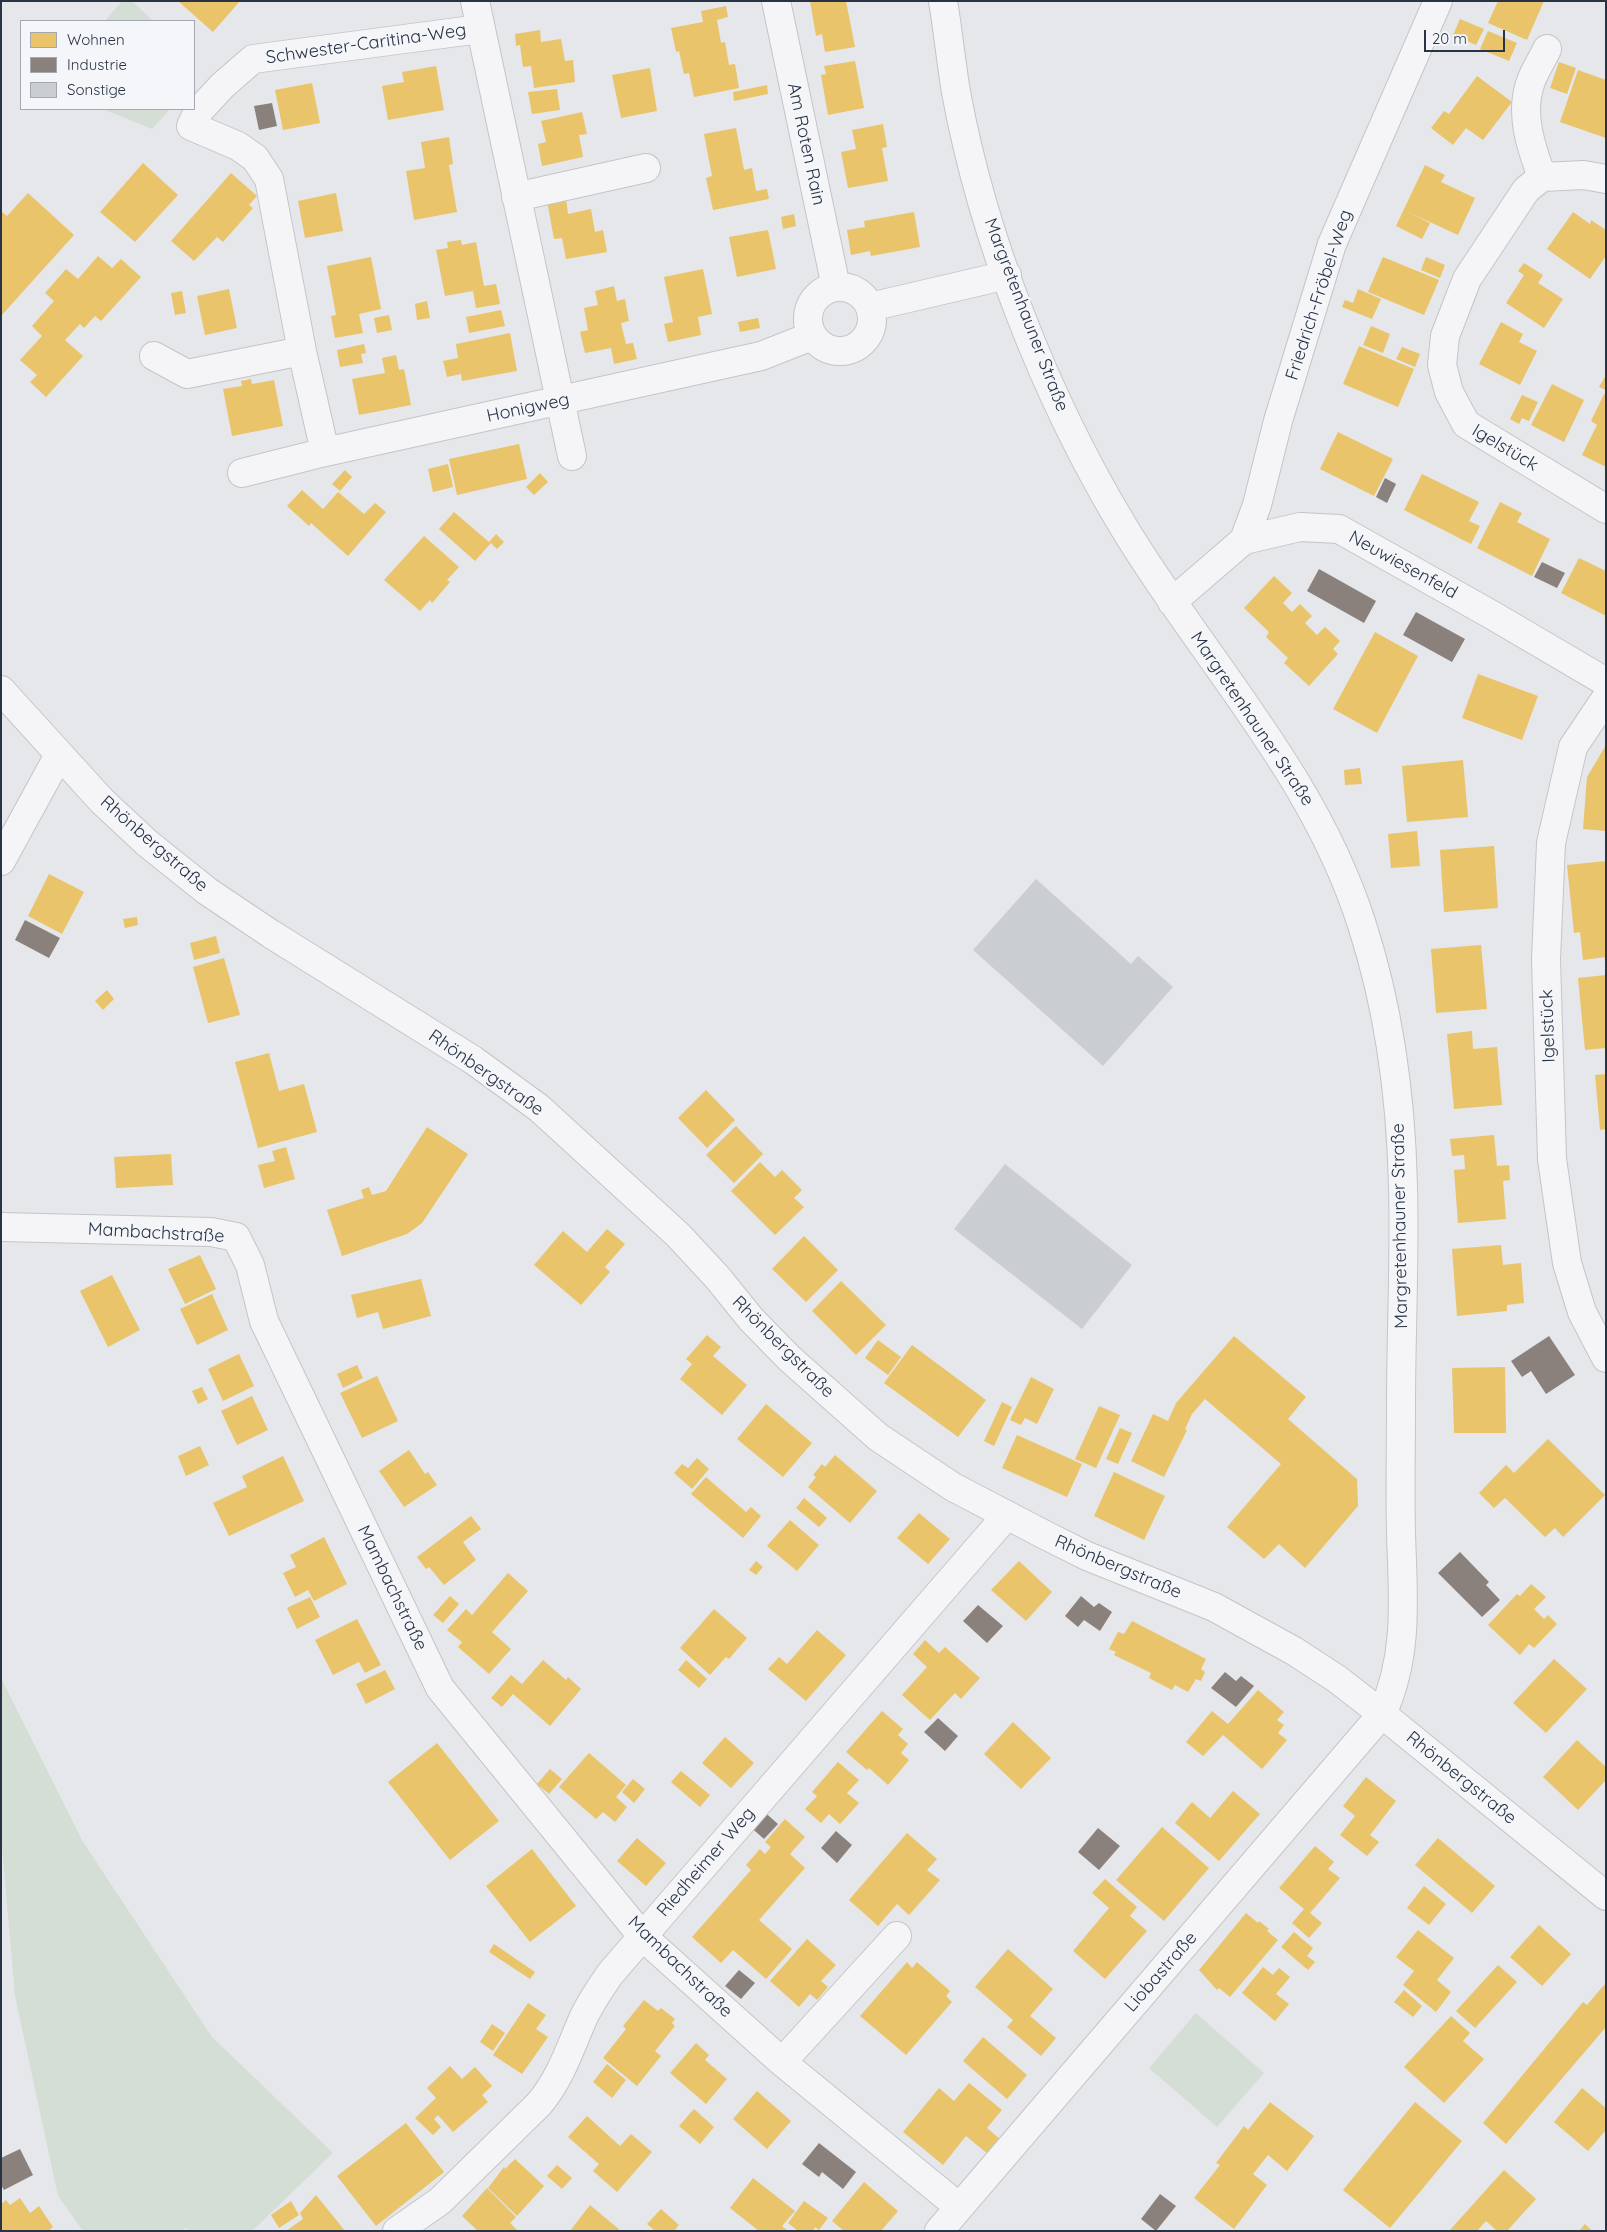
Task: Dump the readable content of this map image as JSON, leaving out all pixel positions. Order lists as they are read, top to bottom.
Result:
{
  "streets": {
    "street": [
      "Schwester-Caritina-Weg",
      "Am Roten Rain",
      "Friedrich-Fröbel-Weg",
      "Margretenhauner Straße",
      "Honigweg",
      "Igelstück",
      "Neuwiesenfeld",
      "Rhönbergstraße",
      "Mambachstraße",
      "Riedheimer Weg",
      "Liobastraße"
    ]
  },
  "crossings": [
    ["Am Roten Rain", "Honigweg"],
    ["Friedrich-Fröbel-Weg", "Neuwiesenfeld"],
    ["Margretenhauner Straße", "Neuwiesenfeld"],
    ["Margretenhauner Straße", "Rhönbergstraße"],
    ["Margretenhauner Straße", "Liobastraße"],
    ["Rhönbergstraße", "Riedheimer Weg"],
    ["Rhönbergstraße", "Liobastraße"],
    ["Mambachstraße", "Riedheimer Weg"],
    ["Mambachstraße", "Liobastraße"]
  ],
  "legend": ["Wohnen", "Industrie", "Sonstige"],
  "scale_bar": "20 m"
}
